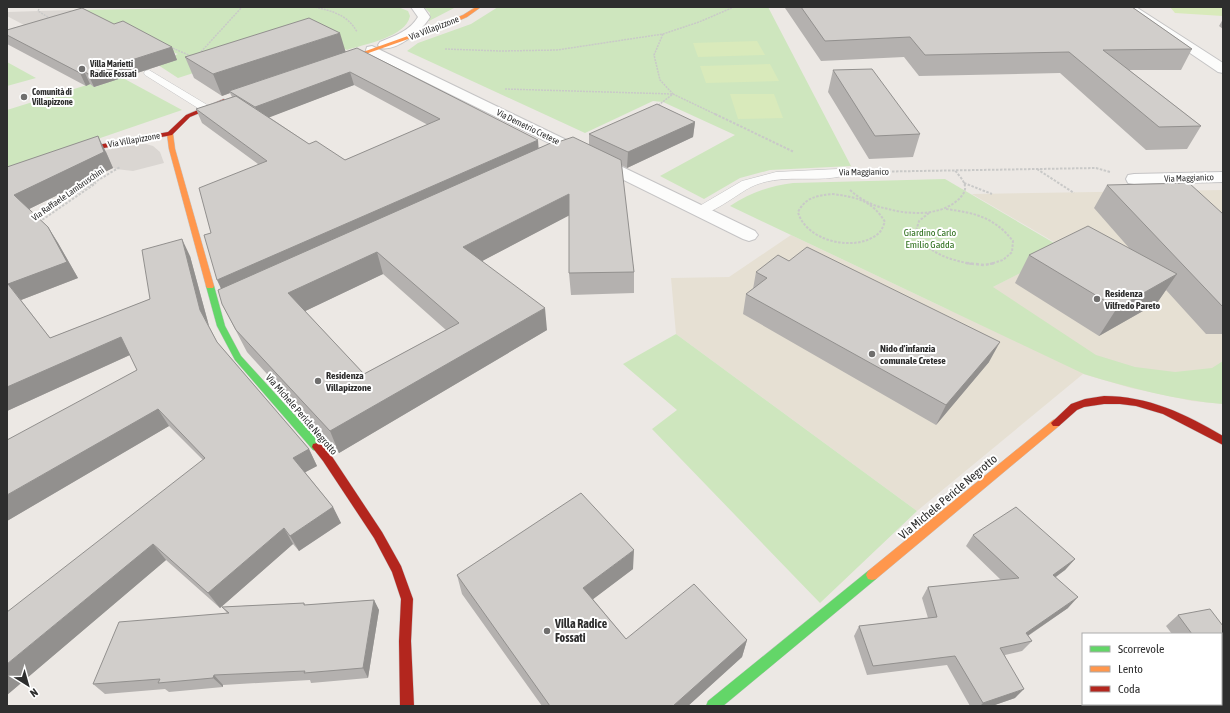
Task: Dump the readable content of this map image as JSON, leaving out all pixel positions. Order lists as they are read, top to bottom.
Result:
{
  "streets": {
    "street": [
      "Via Villapizzone",
      "Via Demetrio Cretese",
      "Via Maggianico",
      "Via Michele Pericle Negrotto"
    ],
    "path": ["Via Raffaele Lambruschini"]
  },
  "crossings": [
    ["Via Villapizzone", "Via Demetrio Cretese"],
    ["Via Villapizzone", "Via Michele Pericle Negrotto"],
    ["Via Demetrio Cretese", "Via Maggianico"]
  ],
  "parks": ["Giardino Carlo Emilio Gadda"],
  "places": [
    "Villa Marietti Radice Fossati",
    "Comunità di Villapizzone",
    "Residenza Vilfredo Pareto",
    "Nido d'infanzia comunale Cretese",
    "Residenza Villapizzone",
    "Villa Radice Fossati"
  ],
  "legend": ["Scorrevole", "Lento", "Coda"],
  "north": "bottom right"
}
